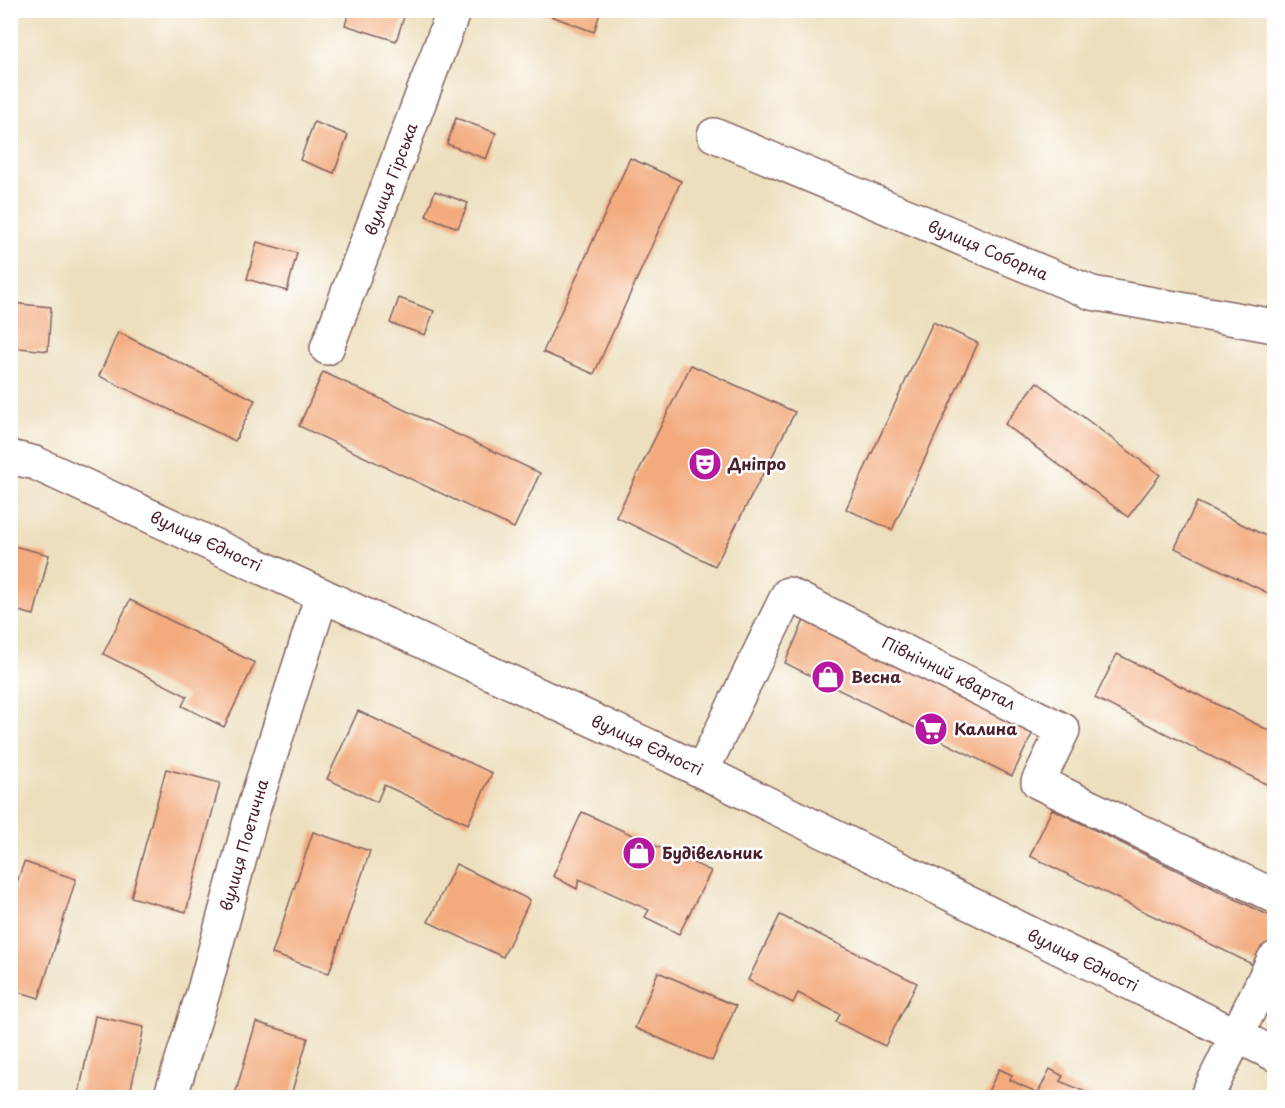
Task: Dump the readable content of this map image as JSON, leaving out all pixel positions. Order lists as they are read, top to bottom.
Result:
{
  "streets": {
    "street": [
      "вулиця Гірська",
      "вулиця Соборна",
      "вулиця Єдності",
      "Північний квартал",
      "вулиця Поетична"
    ]
  },
  "crossings": [
    ["вулиця Єдності", "Північний квартал"],
    ["вулиця Єдності", "вулиця Поетична"]
  ],
  "places": {
    "theatre": ["Дніпро"],
    "shop": ["Весна", "Будівельник"],
    "supermarket": ["Калина"]
  }
}
